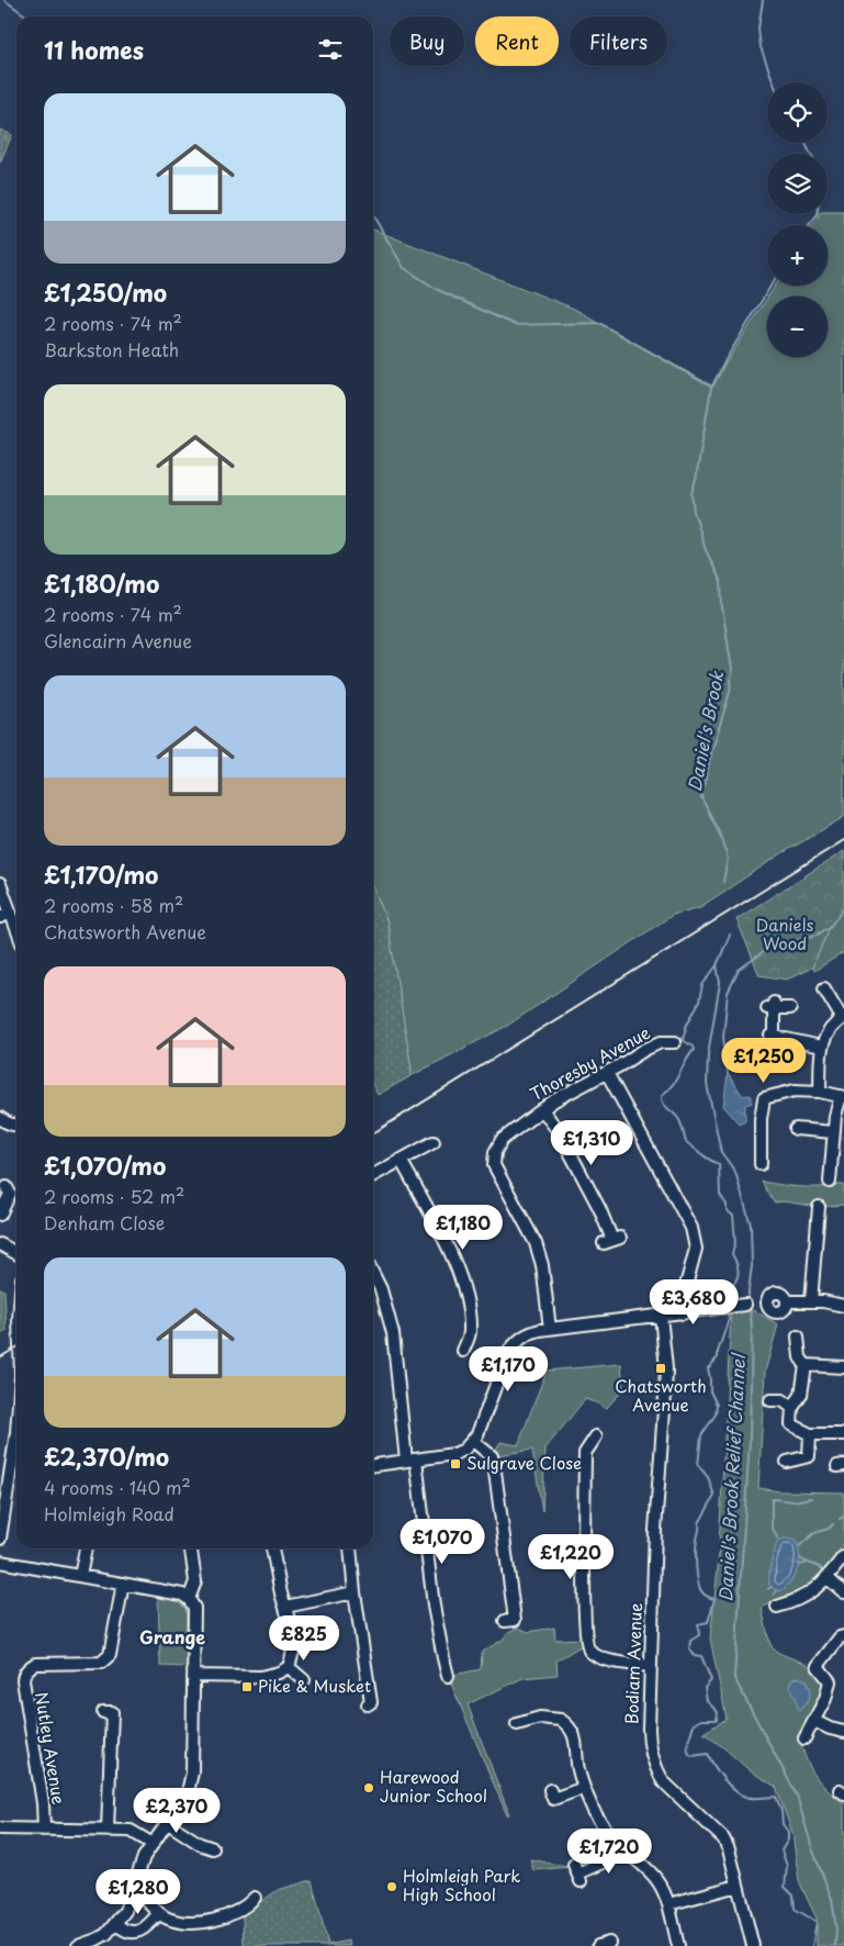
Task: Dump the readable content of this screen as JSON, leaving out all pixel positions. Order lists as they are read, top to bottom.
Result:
{
  "streets": {
    "street": ["Thoresby Avenue", "Bodiam Avenue", "Nutley Avenue"]
  },
  "districts": ["Grange"],
  "water": ["Daniel's Brook", "Daniel's Brook Relief Channel"],
  "parks": ["Daniels Wood"],
  "places": {
    "transit": ["Chatsworth Avenue", "Sulgrave Close", "Pike & Musket"],
    "other": ["Harewood Junior School", "Holmleigh Park High School"]
  },
  "page": {
    "chip": ["Buy", "Rent", "Filters"],
    "heading": "11 homes",
    "map_buttons": ["+", "−"],
    "list": [
      {
        "name": "£1,250/mo",
        "note": "2 rooms · 74 m² · Barkston Heath"
      },
      {
        "name": "£1,180/mo",
        "note": "2 rooms · 74 m² · Glencairn Avenue"
      },
      {
        "name": "£1,170/mo",
        "note": "2 rooms · 58 m² · Chatsworth Avenue"
      },
      {
        "name": "£1,070/mo",
        "note": "2 rooms · 52 m² · Denham Close"
      },
      {
        "name": "£2,370/mo",
        "note": "4 rooms · 140 m² · Holmleigh Road"
      }
    ],
    "price": [
      "£1,250",
      "£1,310",
      "£1,180",
      "£3,680",
      "£1,170",
      "£1,070",
      "£1,220",
      "£825",
      "£2,370",
      "£1,720",
      "£1,280"
    ]
  }
}
